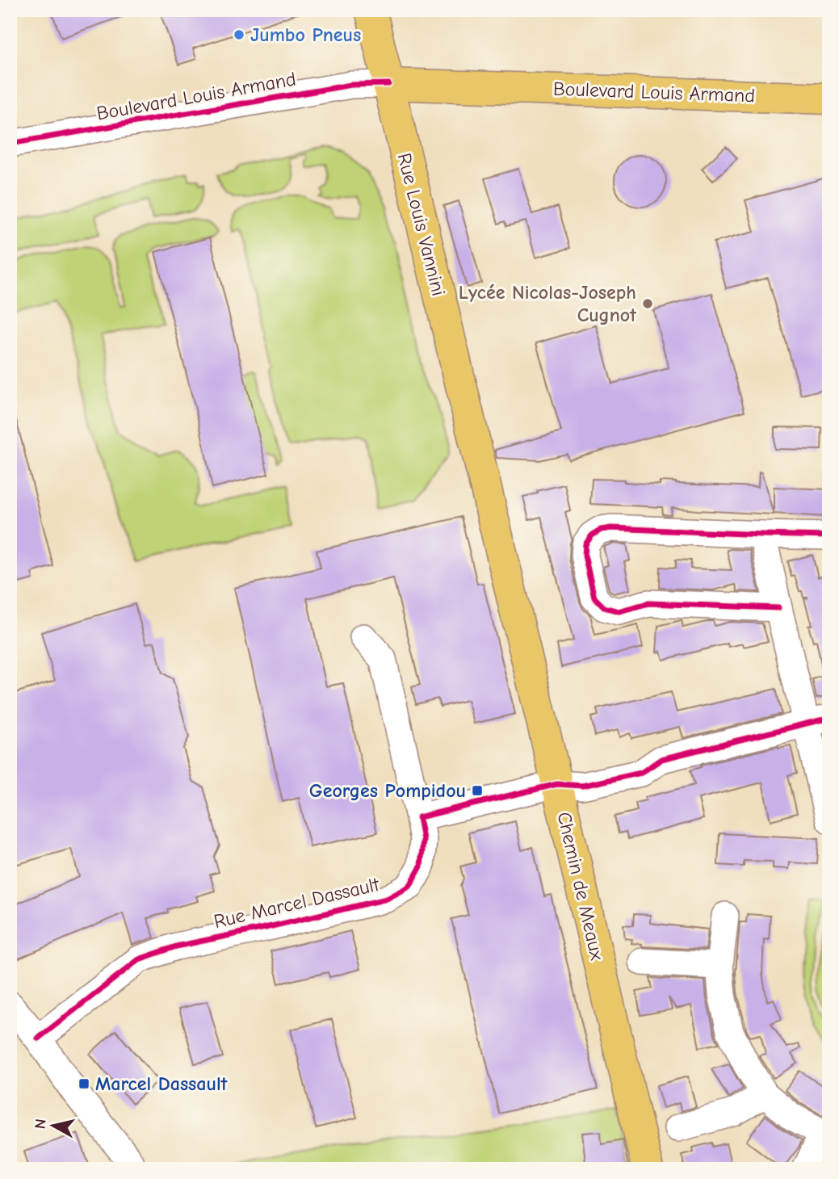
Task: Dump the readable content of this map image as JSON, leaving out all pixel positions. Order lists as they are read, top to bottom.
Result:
{
  "streets": {
    "main road": ["Boulevard Louis Armand", "Rue Louis Vannini", "Chemin de Meaux"],
    "street": ["Rue Marcel Dassault"]
  },
  "crossings": [
    ["Boulevard Louis Armand", "Rue Louis Vannini"],
    ["Rue Louis Vannini", "Chemin de Meaux"]
  ],
  "places": {
    "other": ["Jumbo Pneus", "Lycée Nicolas-Joseph Cugnot"],
    "transit": ["Georges Pompidou", "Marcel Dassault"]
  },
  "north": "left"
}
